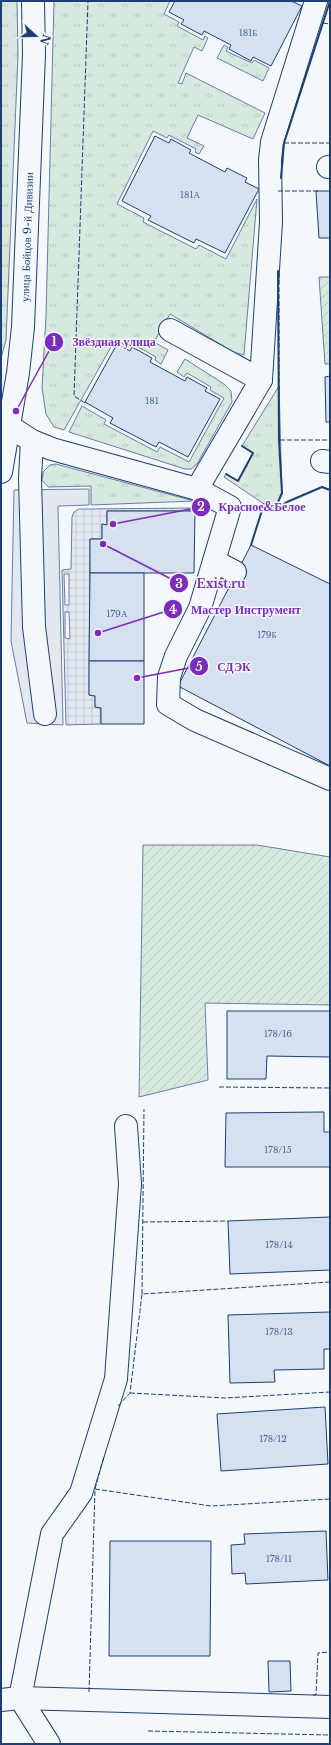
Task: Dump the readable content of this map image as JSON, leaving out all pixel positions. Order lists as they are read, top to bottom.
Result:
{
  "streets": {
    "main road": ["улица Бойцов 9-й Дивизии"]
  },
  "places": [
    "Звёздная улица",
    "Красное&Белое",
    "Exist.ru",
    "Мастер Инструмент",
    "СДЭК"
  ],
  "house_numbers": [
    "181Б",
    "181А",
    "181",
    "179А",
    "179Б",
    "178/16",
    "178/15",
    "178/14",
    "178/13",
    "178/12",
    "178/11"
  ],
  "north": "right"
}
